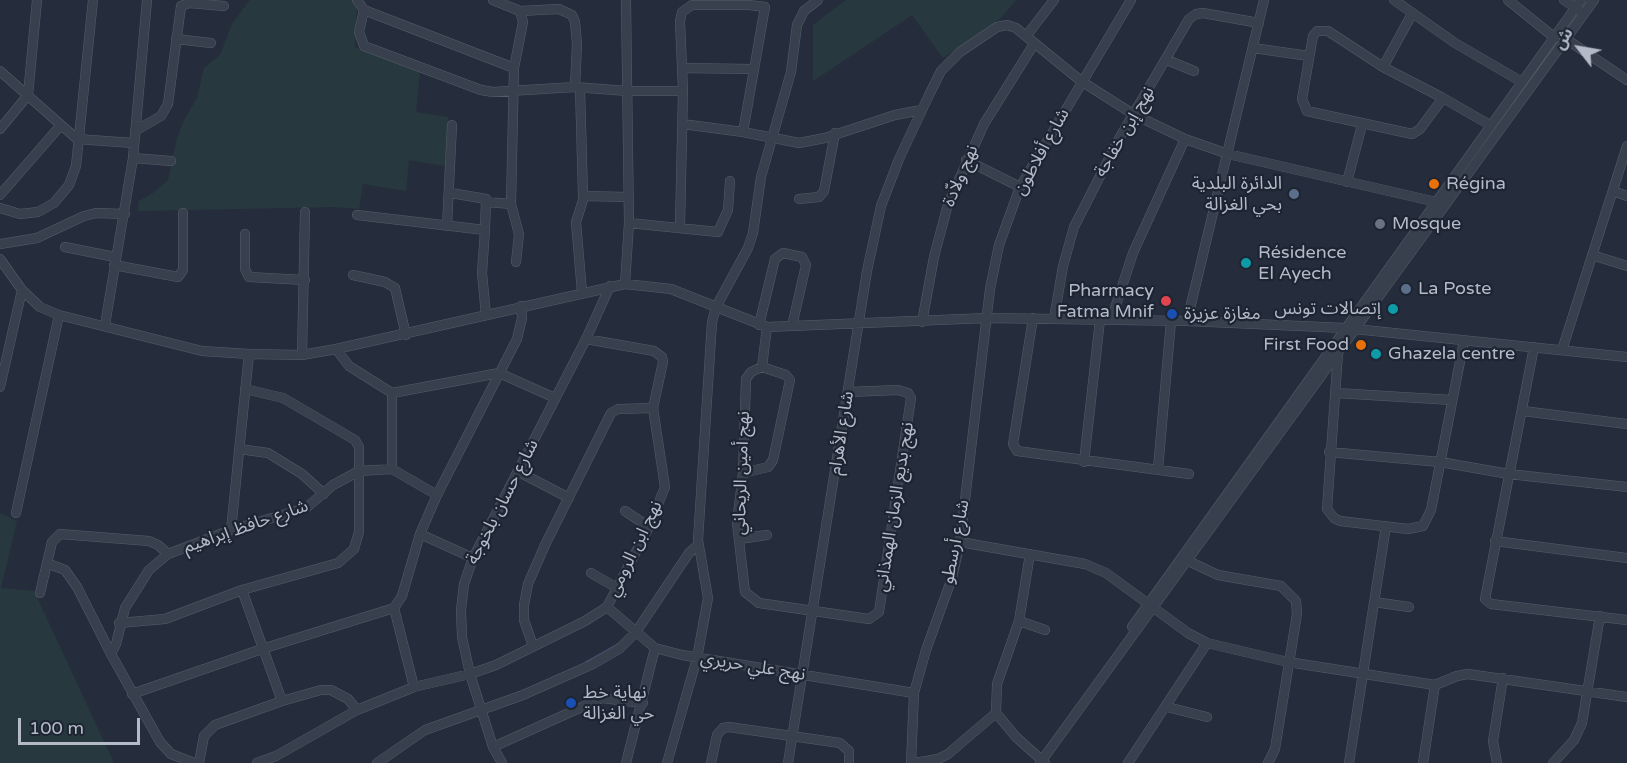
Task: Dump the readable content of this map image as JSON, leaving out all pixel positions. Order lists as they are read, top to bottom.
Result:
{
  "streets": {
    "street": [
      "نهج إبن خفاجة",
      "شارع أفلاطون",
      "نهج ولاّدة",
      "شارع الأهرام",
      "نهج أمين الريحاني",
      "شارع حسان بلخوجة",
      "نهج بديع الزمان الهمذاني",
      "شارع حافظ إبراهيم",
      "شارع أرسطو",
      "نهج ابن الرومي",
      "نهج علي حريري"
    ]
  },
  "crossings": [
    ["شارع أفلاطون", "شارع أرسطو"],
    ["شارع الأهرام", "نهج أمين الريحاني"],
    ["شارع الأهرام", "نهج بديع الزمان الهمذاني"],
    ["شارع الأهرام", "نهج علي حريري"],
    ["نهج أمين الريحاني", "نهج بديع الزمان الهمذاني"],
    ["شارع حسان بلخوجة", "نهج ابن الرومي"],
    ["شارع أرسطو", "نهج علي حريري"],
    ["نهج ابن الرومي", "نهج علي حريري"]
  ],
  "places": [
    "Régina",
    "الدائرة البلدية بحي الغزالة",
    "Mosque",
    "Résidence El Ayech",
    "La Poste",
    "Pharmacy Fatma Mnif",
    "إتصالات تونس",
    "مغازة عزيزة",
    "First Food",
    "Ghazela centre",
    "نهاية خط حي الغزالة"
  ],
  "scale_bar": "100 m",
  "north": "top left"
}
